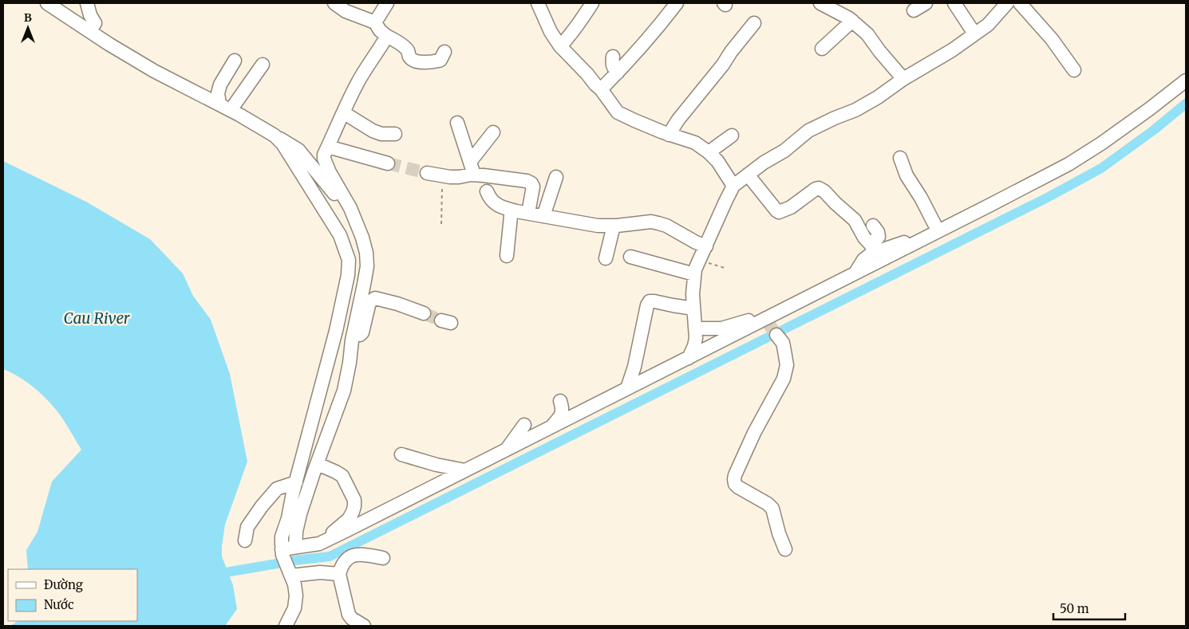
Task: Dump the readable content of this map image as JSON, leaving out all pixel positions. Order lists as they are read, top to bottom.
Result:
{
  "water": ["Cau River"],
  "legend": ["Đường", "Nước"],
  "scale_bar": "50 m",
  "north": "top"
}
